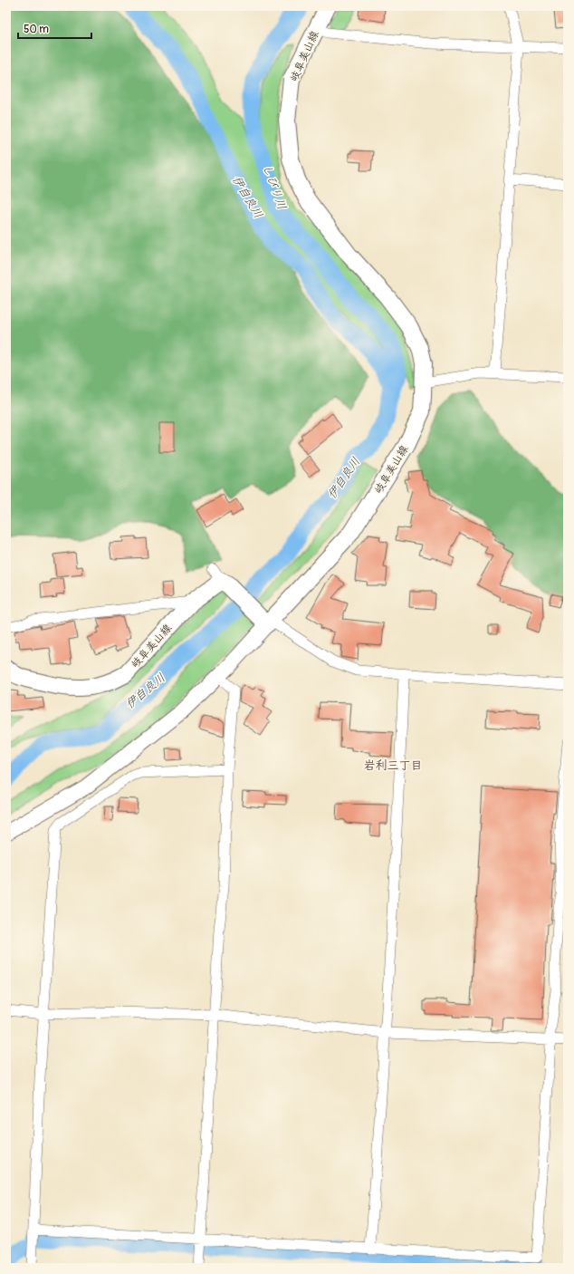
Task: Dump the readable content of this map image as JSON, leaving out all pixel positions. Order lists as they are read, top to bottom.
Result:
{
  "streets": {
    "main road": ["岐阜美山線"]
  },
  "districts": ["岩利三丁目"],
  "water": ["しびり川", "伊自良川"],
  "scale_bar": "50 m"
}
